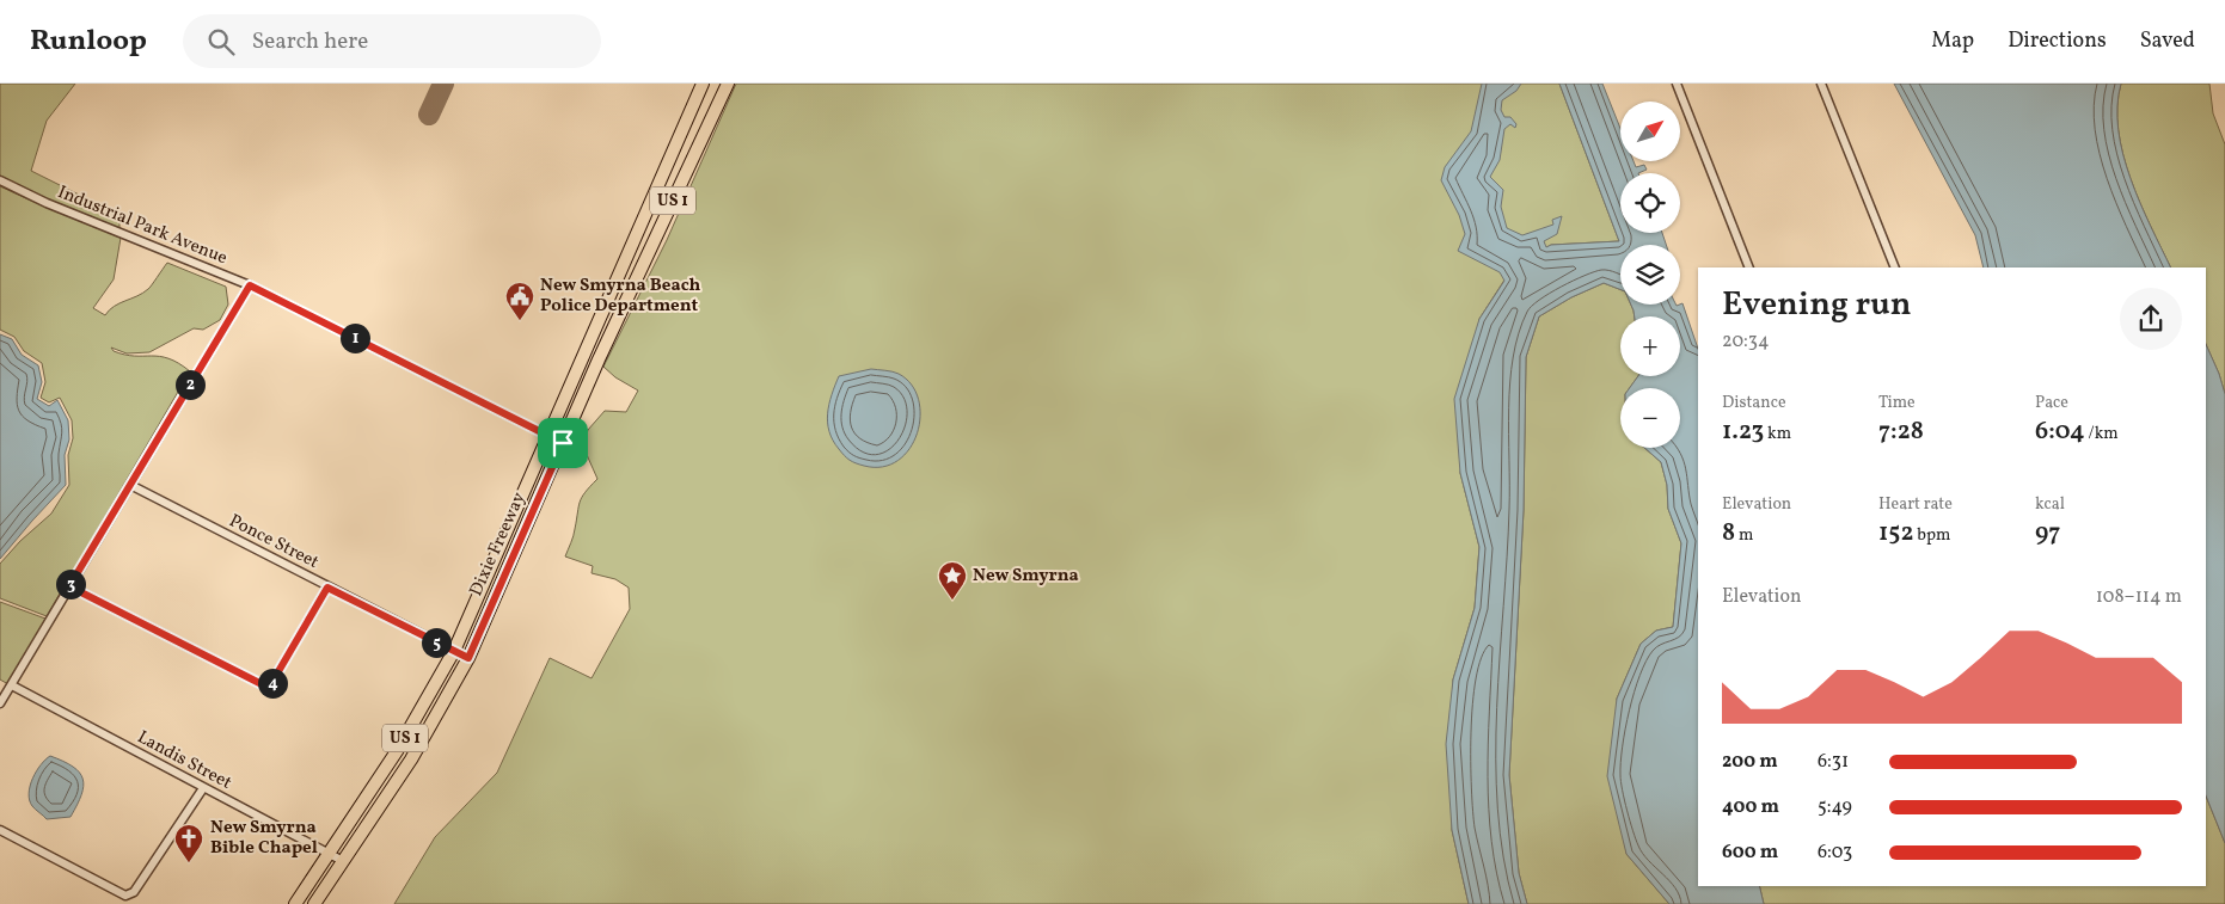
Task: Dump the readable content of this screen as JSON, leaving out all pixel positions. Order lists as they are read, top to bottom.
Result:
{
  "streets": {
    "main road": ["US 1", "Dixie Freeway"],
    "street": ["Industrial Park Avenue", "Ponce Street", "Landis Street"]
  },
  "crossings": [
    ["Industrial Park Avenue", "Dixie Freeway"],
    ["Ponce Street", "Dixie Freeway"],
    ["Dixie Freeway", "Landis Street"]
  ],
  "places": {
    "public building": ["New Smyrna Beach Police Department"],
    "place": ["New Smyrna"],
    "church": ["New Smyrna Bible Chapel"]
  },
  "north": "top right",
  "page": {
    "header": "Runloop",
    "search": "Search here",
    "nav": ["Map", "Directions", "Saved"],
    "map_buttons": ["+", "−"],
    "heading": ["Evening run", "20:34"],
    "pins": [
      "1",
      "2",
      "3",
      "5",
      "4"
    ],
    "stats": [
      ["Distance", "1.23 km"],
      ["Time", "7:28"],
      ["Pace", "6:04 /km"],
      ["Elevation", "8 m"],
      ["Heart rate", "152 bpm"],
      ["kcal", "97"]
    ],
    "chart": ["Elevation", "108–114 m"],
    "list": [
      {
        "name": "200 m",
        "note": "6:31"
      },
      {
        "name": "400 m",
        "note": "5:49"
      },
      {
        "name": "600 m",
        "note": "6:03"
      }
    ]
  }
}
